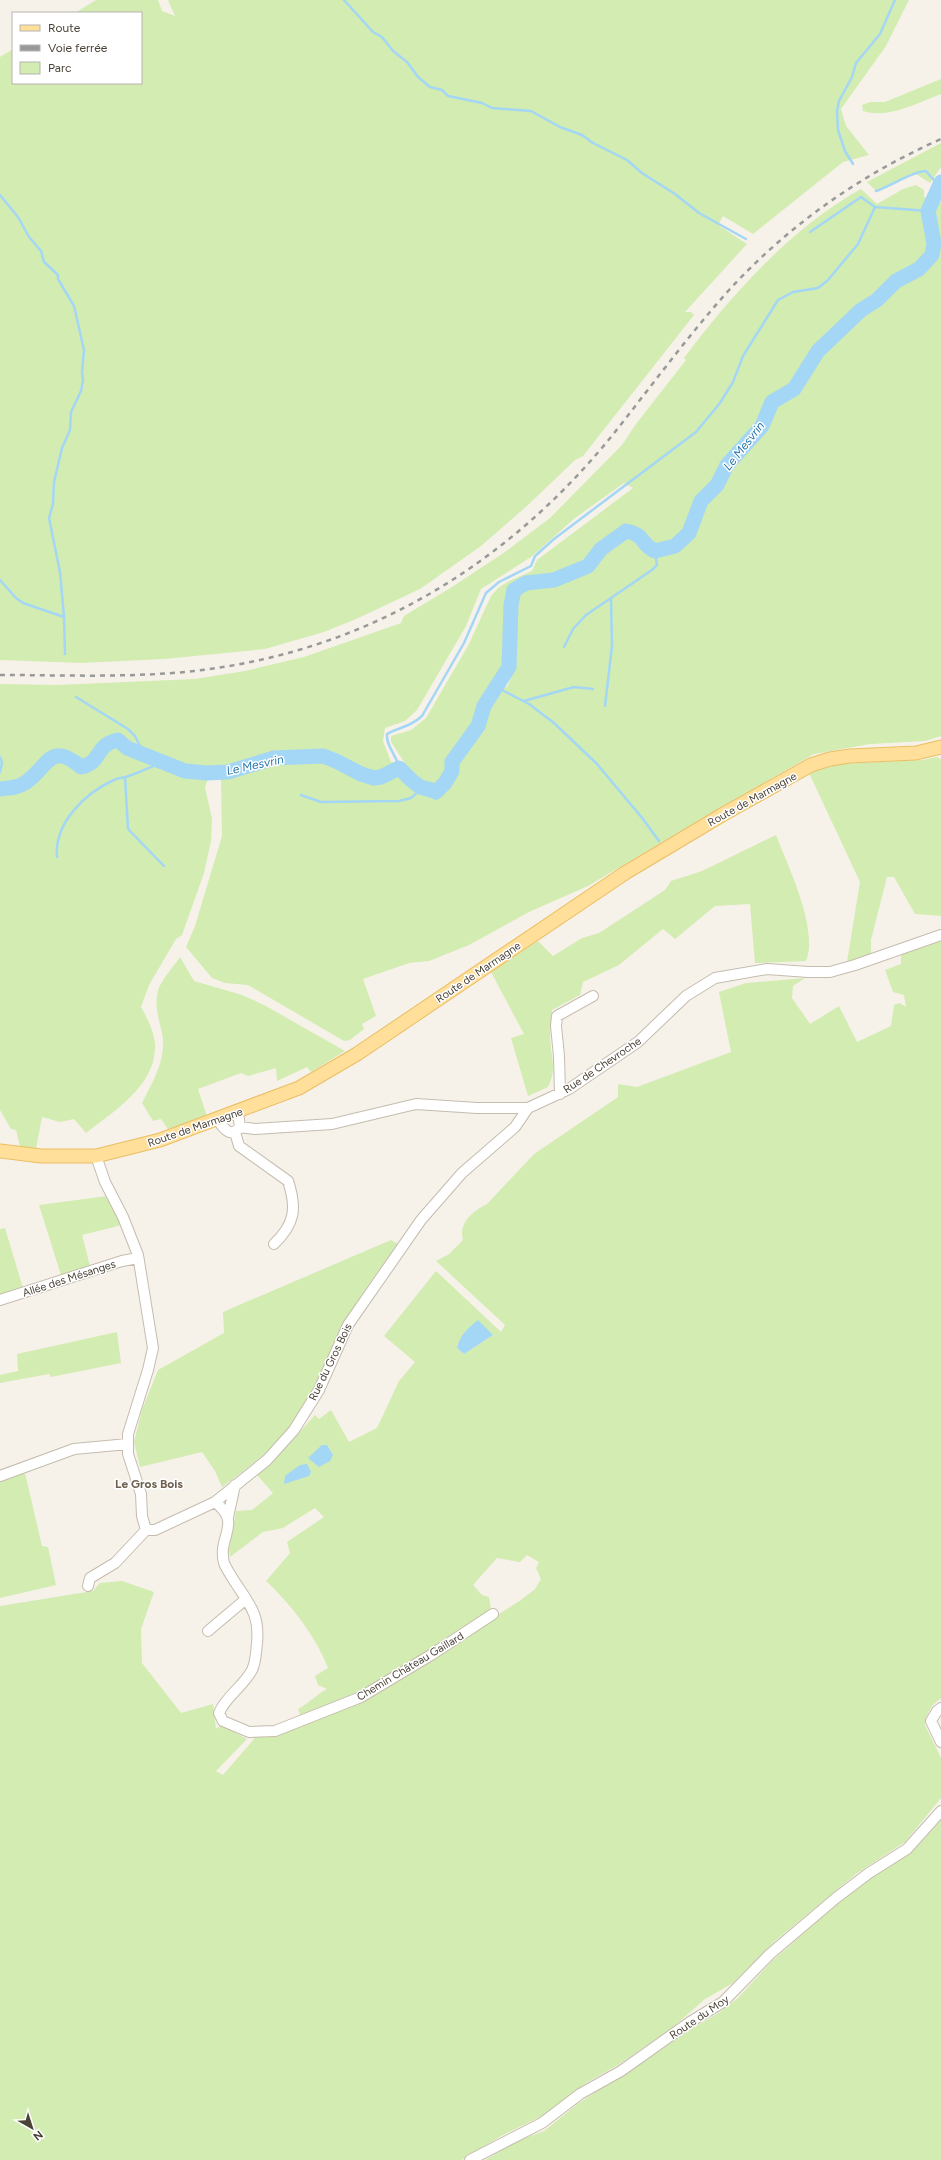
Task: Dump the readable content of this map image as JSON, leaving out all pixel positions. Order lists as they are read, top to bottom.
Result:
{
  "streets": {
    "main road": ["Route de Marmagne"],
    "street": [
      "Rue de Chevroche",
      "Allée des Mésanges",
      "Rue du Gros Bois",
      "Chemin Château Gaillard",
      "Route du Moy"
    ]
  },
  "crossings": [
    ["Rue de Chevroche", "Rue du Gros Bois"],
    ["Rue du Gros Bois", "Chemin Château Gaillard"]
  ],
  "districts": ["Le Gros Bois"],
  "water": ["Le Mesvrin"],
  "legend": ["Route", "Voie ferrée", "Parc"],
  "north": "bottom right"
}
